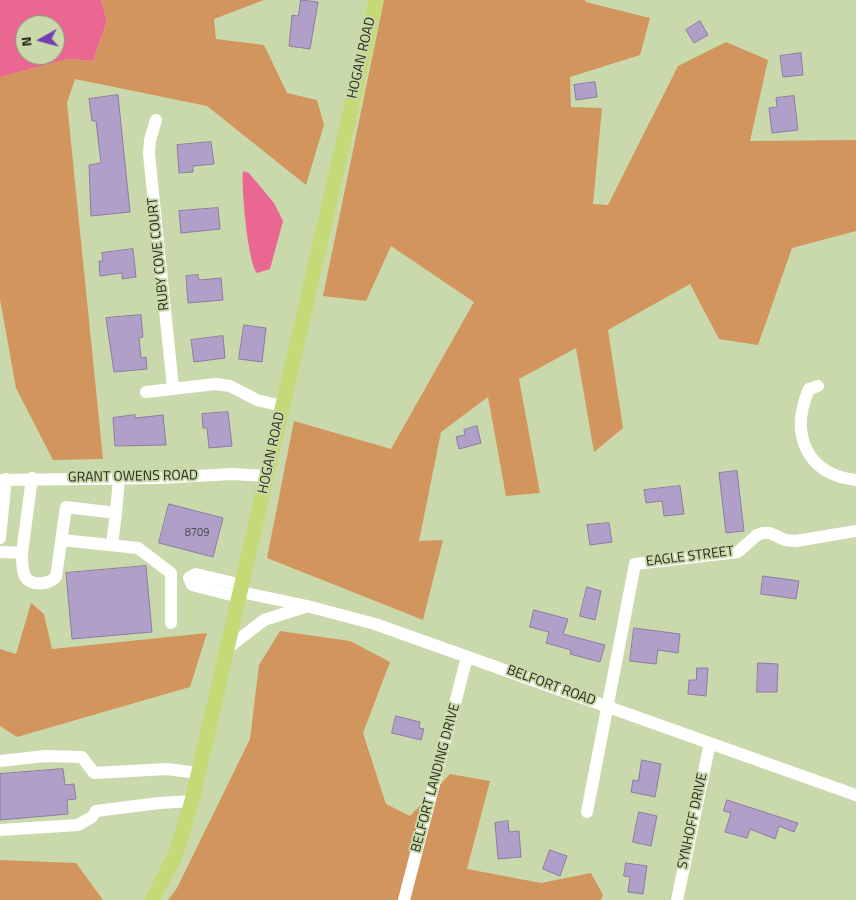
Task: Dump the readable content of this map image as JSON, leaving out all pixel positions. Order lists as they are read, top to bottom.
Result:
{
  "streets": {
    "main road": ["HOGAN ROAD"],
    "street": [
      "RUBY COVE COURT",
      "GRANT OWENS ROAD",
      "EAGLE STREET",
      "BELFORT ROAD",
      "BELFORT LANDING DRIVE",
      "SYNHOFF DRIVE"
    ]
  },
  "crossings": [
    ["HOGAN ROAD", "GRANT OWENS ROAD"],
    ["HOGAN ROAD", "BELFORT ROAD"],
    ["EAGLE STREET", "BELFORT ROAD"],
    ["BELFORT ROAD", "BELFORT LANDING DRIVE"],
    ["BELFORT ROAD", "SYNHOFF DRIVE"]
  ],
  "house_numbers": ["8709"],
  "north": "left"
}
